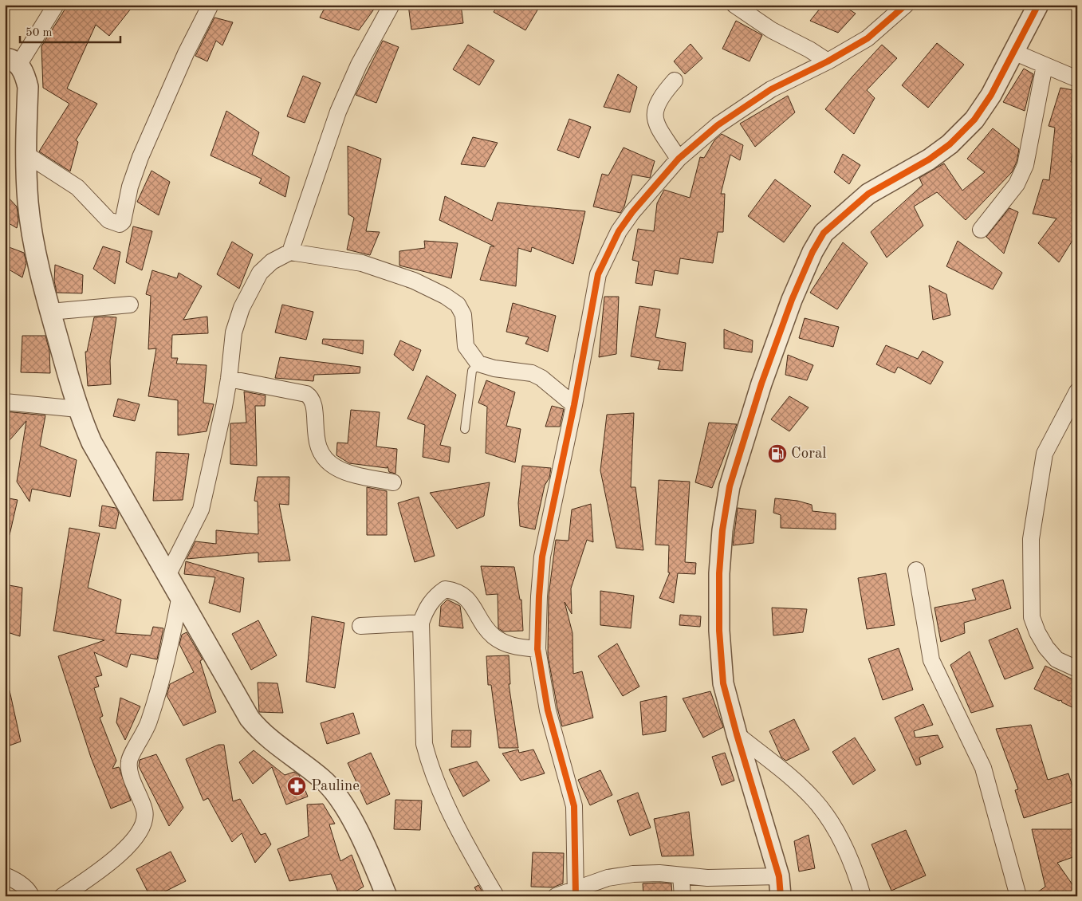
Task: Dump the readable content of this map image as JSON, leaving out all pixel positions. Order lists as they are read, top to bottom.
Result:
{
  "places": {
    "fuel station": ["Coral"],
    "pharmacy": ["Pauline"]
  },
  "scale_bar": "50 m"
}
